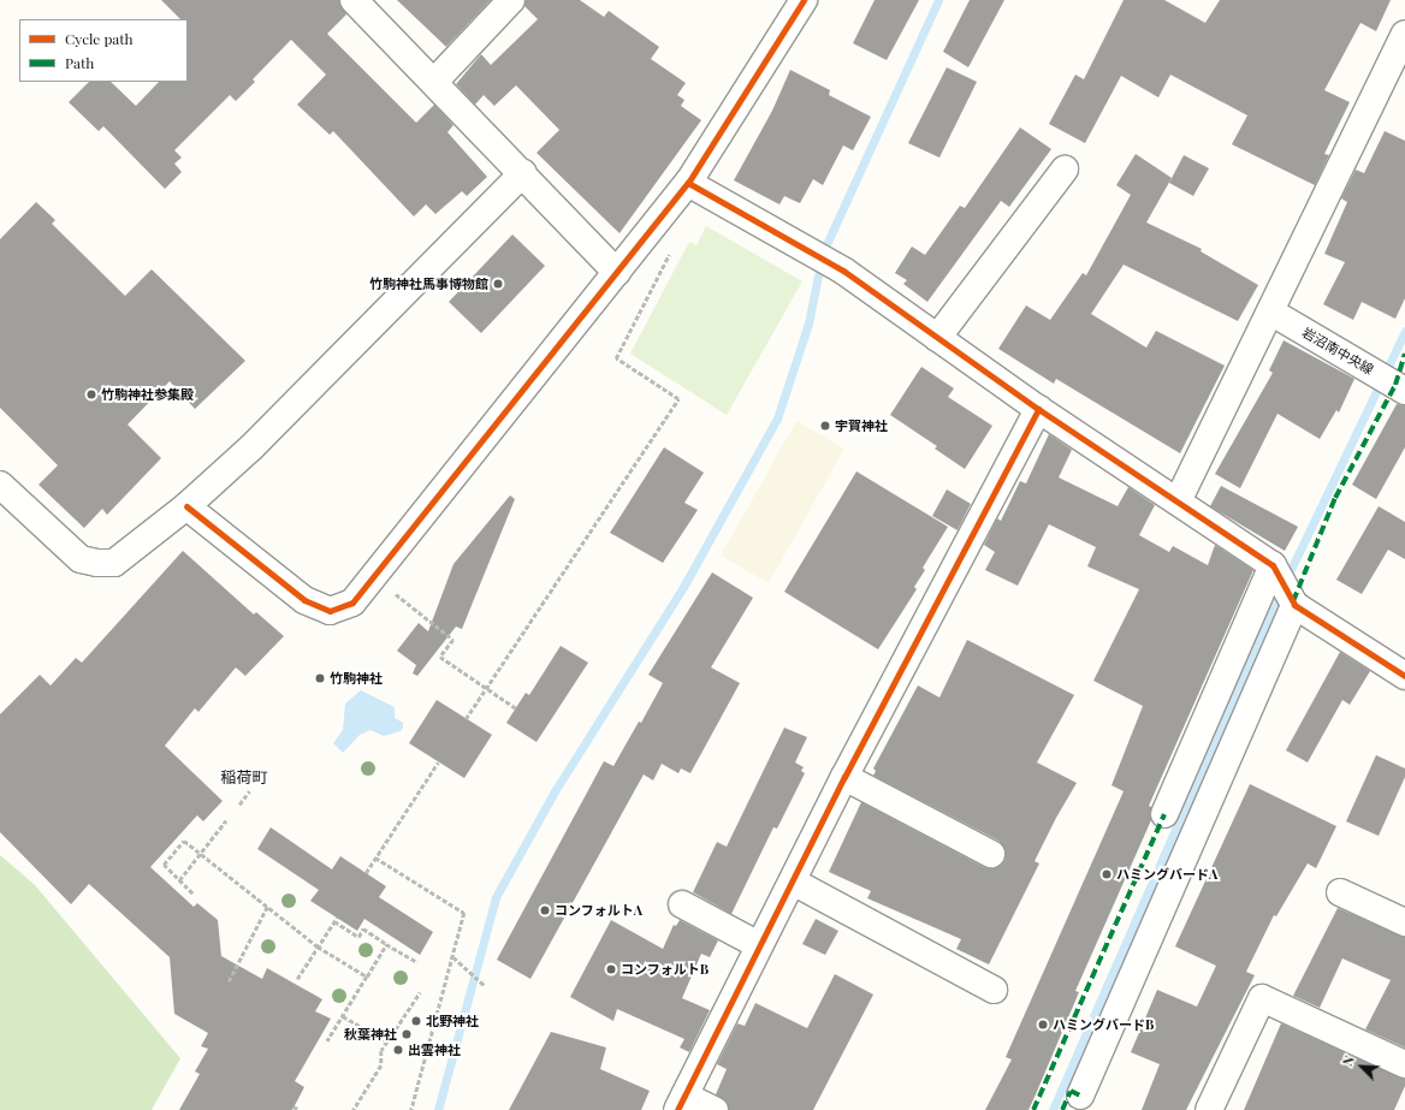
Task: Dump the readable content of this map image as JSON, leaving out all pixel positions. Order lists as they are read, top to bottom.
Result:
{
  "streets": {
    "street": ["岩沼南中央線"]
  },
  "districts": ["稲荷町"],
  "places": [
    "竹駒神社馬事博物館",
    "竹駒神社参集殿",
    "宇賀神社",
    "竹駒神社",
    "ハミングバードA",
    "コンフォルトA",
    "コンフォルトB",
    "北野神社",
    "ハミングバードB",
    "秋葉神社",
    "出雲神社"
  ],
  "legend": ["Cycle path", "Path"],
  "north": "top left"
}
